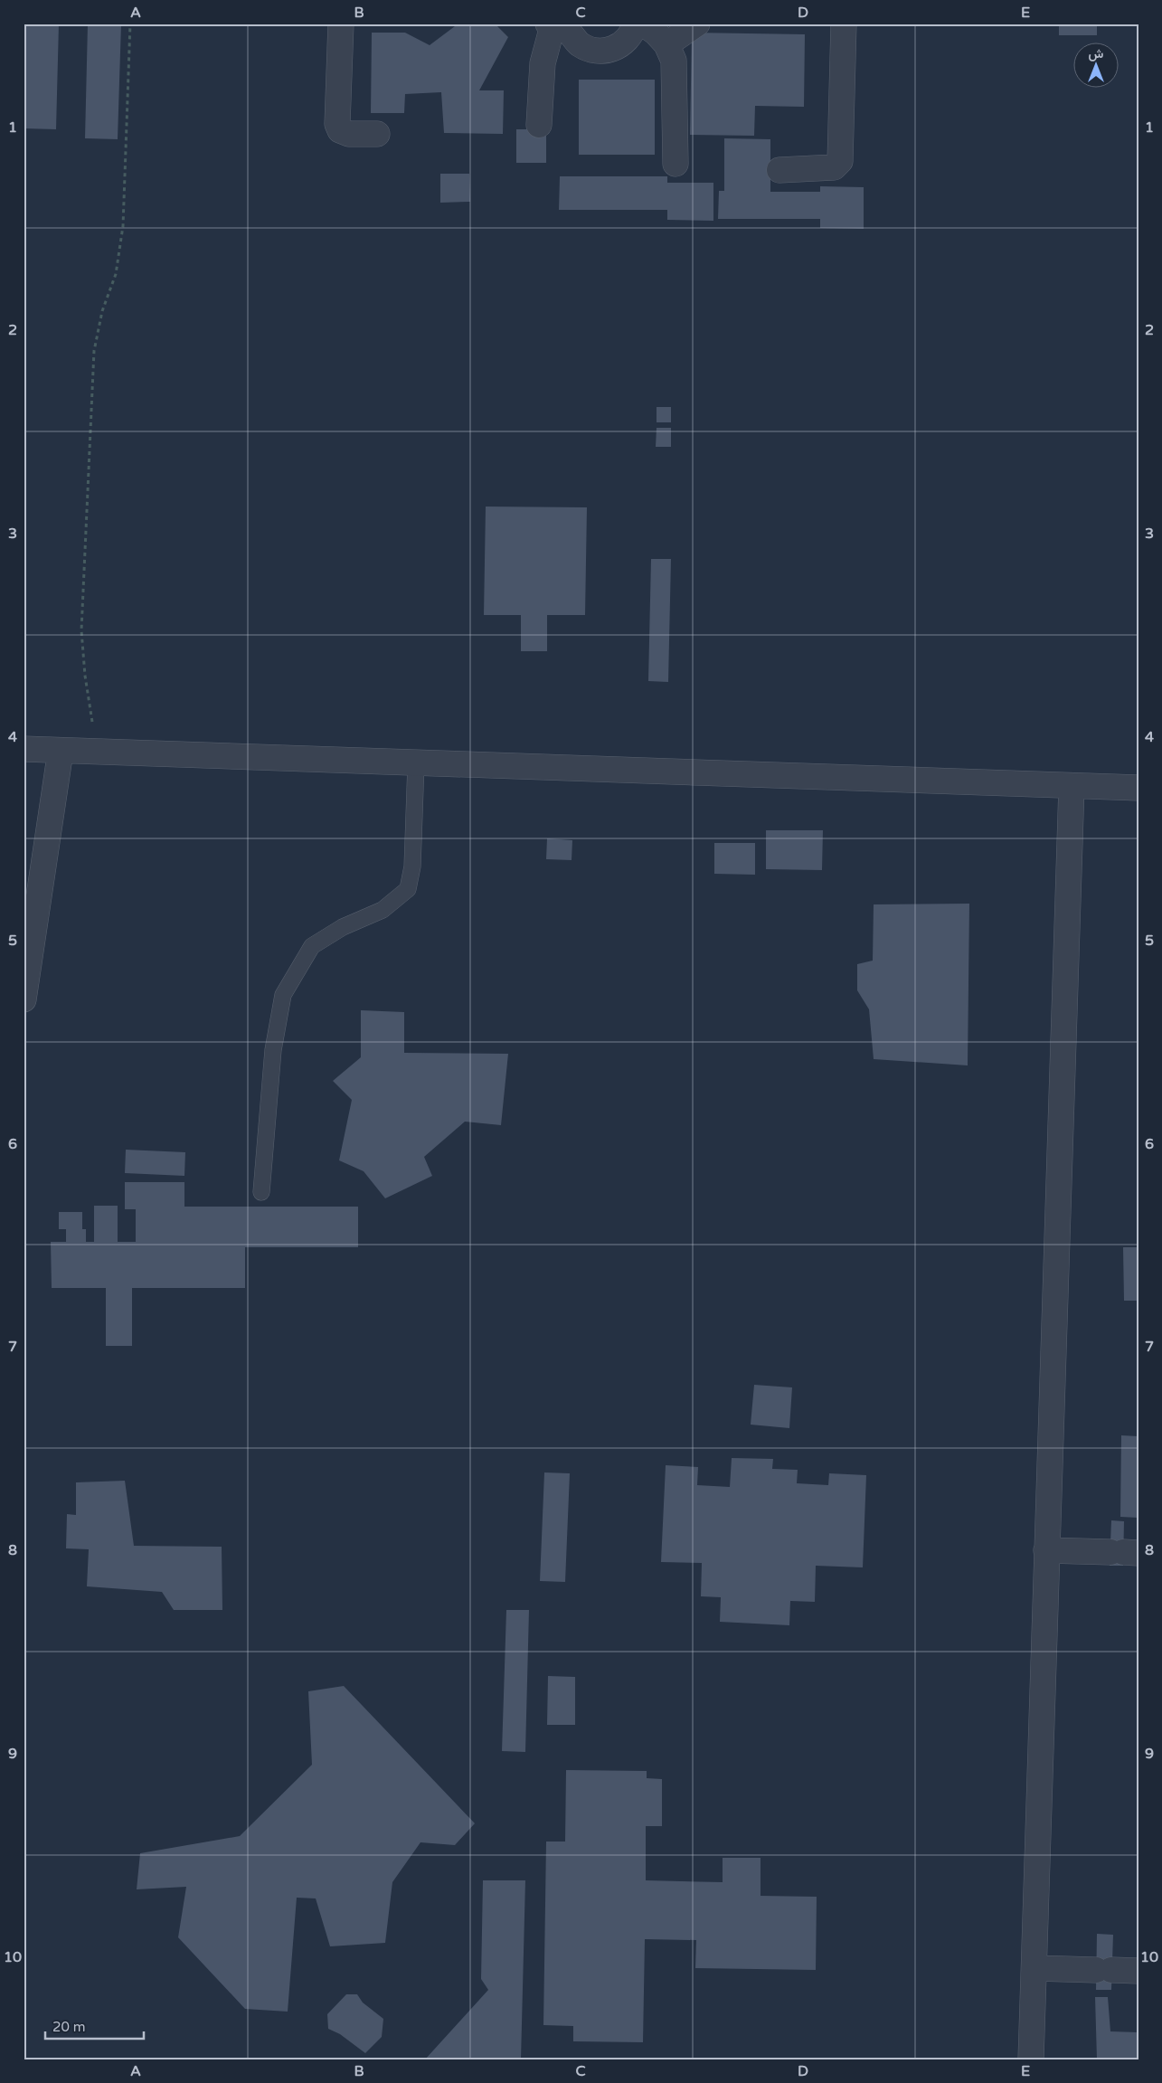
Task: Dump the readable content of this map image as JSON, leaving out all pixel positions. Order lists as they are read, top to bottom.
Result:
{
  "scale_bar": "20 m",
  "north": "top",
  "grid": {
    "columns": [
      "A",
      "B",
      "C",
      "D",
      "E"
    ],
    "rows": [
      "1",
      "2",
      "3",
      "4",
      "5",
      "6",
      "7",
      "8",
      "9",
      "10"
    ]
  }
}
